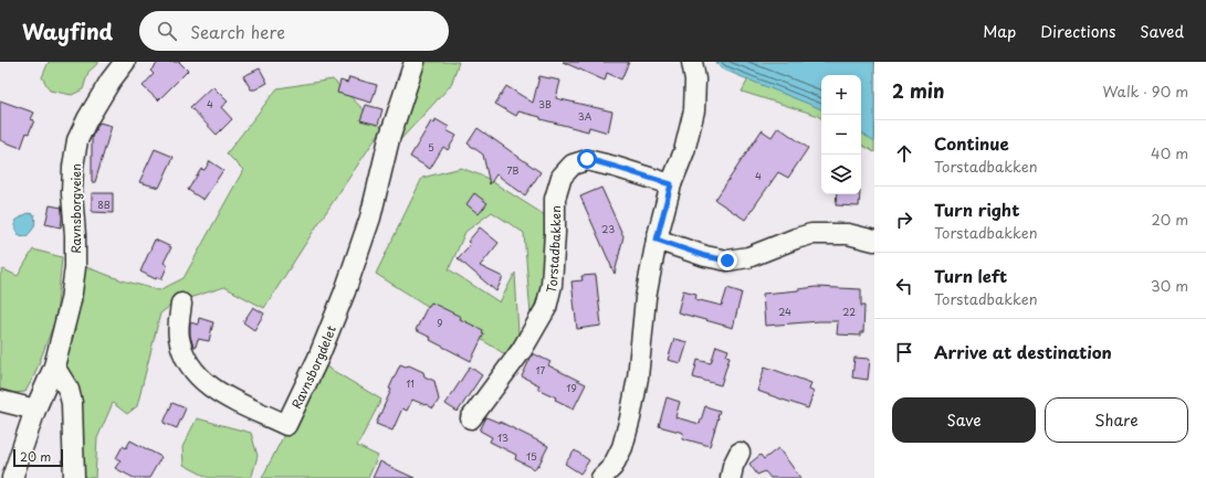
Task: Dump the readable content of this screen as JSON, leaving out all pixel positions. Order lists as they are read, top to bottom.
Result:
{
  "streets": {
    "street": ["Ravnsborgveien", "Torstadbakken", "Ravnsborgdelet"]
  },
  "house_numbers": [
    "4",
    "3B",
    "3A",
    "5",
    "7B",
    "4",
    "8B",
    "23",
    "24",
    "22",
    "9",
    "17",
    "11",
    "19",
    "13",
    "15"
  ],
  "scale_bar": "20 m",
  "page": {
    "header": "Wayfind",
    "search": "Search here",
    "nav": ["Map", "Directions", "Saved"],
    "heading": ["2 min", "Walk · 90 m"],
    "map_buttons": ["+", "−"],
    "list": [
      ["Continue", "Torstadbakken", "40 m"],
      ["Turn right", "Torstadbakken", "20 m"],
      ["Turn left", "Torstadbakken", "30 m"],
      "Arrive at destination"
    ],
    "buttons": ["Save", "Share"],
    "scale": "20 m"
  }
}
